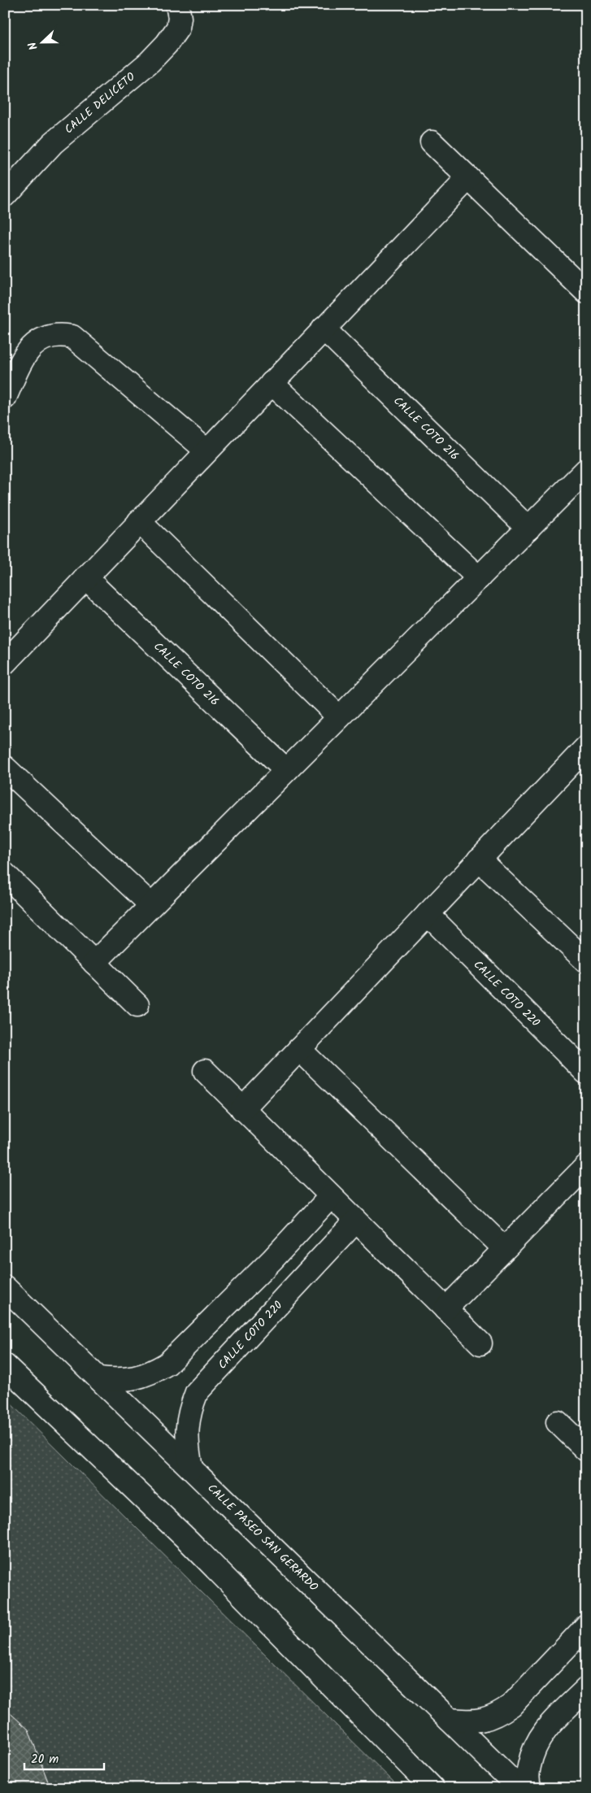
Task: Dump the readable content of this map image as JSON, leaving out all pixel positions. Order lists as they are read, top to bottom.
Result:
{
  "streets": {
    "street": [
      "CALLE DELICETO",
      "CALLE COTO 216",
      "CALLE COTO 220",
      "CALLE PASEO SAN GERARDO"
    ]
  },
  "crossings": [
    ["CALLE COTO 220", "CALLE PASEO SAN GERARDO"]
  ],
  "scale_bar": "20 m",
  "north": "left"
}
